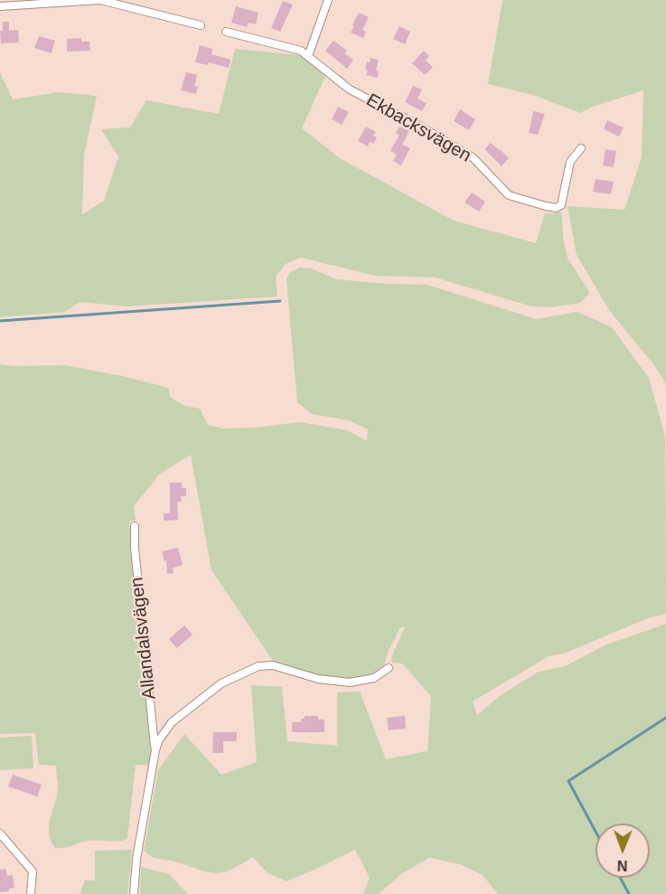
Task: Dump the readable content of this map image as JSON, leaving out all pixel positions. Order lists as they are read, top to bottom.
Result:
{
  "streets": {
    "street": ["Ekbacksvägen", "Allandalsvägen"]
  },
  "north": "bottom"
}
